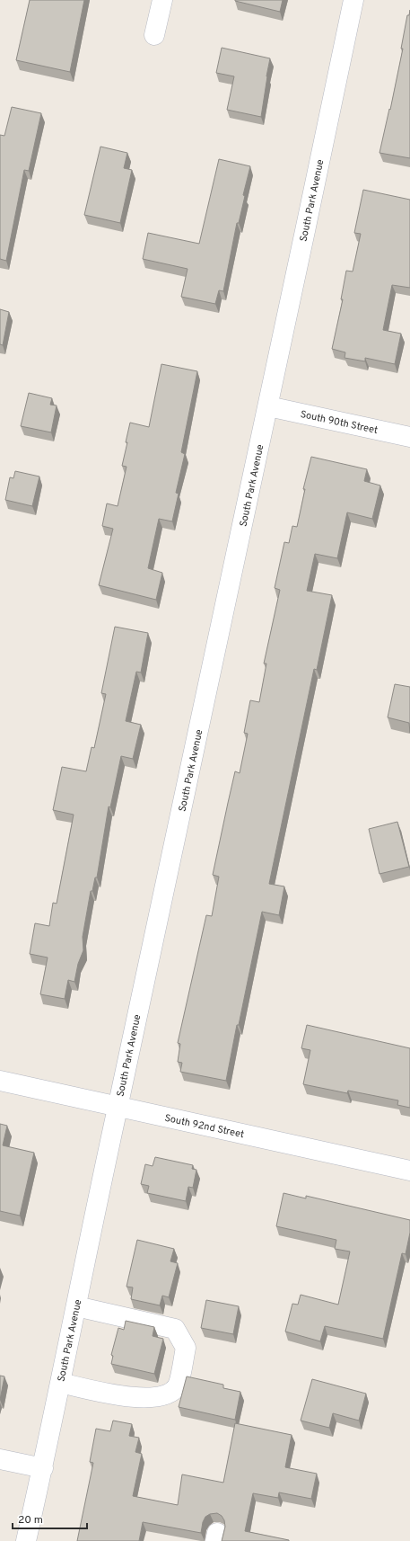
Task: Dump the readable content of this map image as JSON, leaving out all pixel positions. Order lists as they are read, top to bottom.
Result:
{
  "streets": {
    "street": ["South Park Avenue", "South 90th Street", "South 92nd Street"]
  },
  "crossings": [
    ["South Park Avenue", "South 90th Street"],
    ["South Park Avenue", "South 92nd Street"]
  ],
  "scale_bar": "20 m"
}
